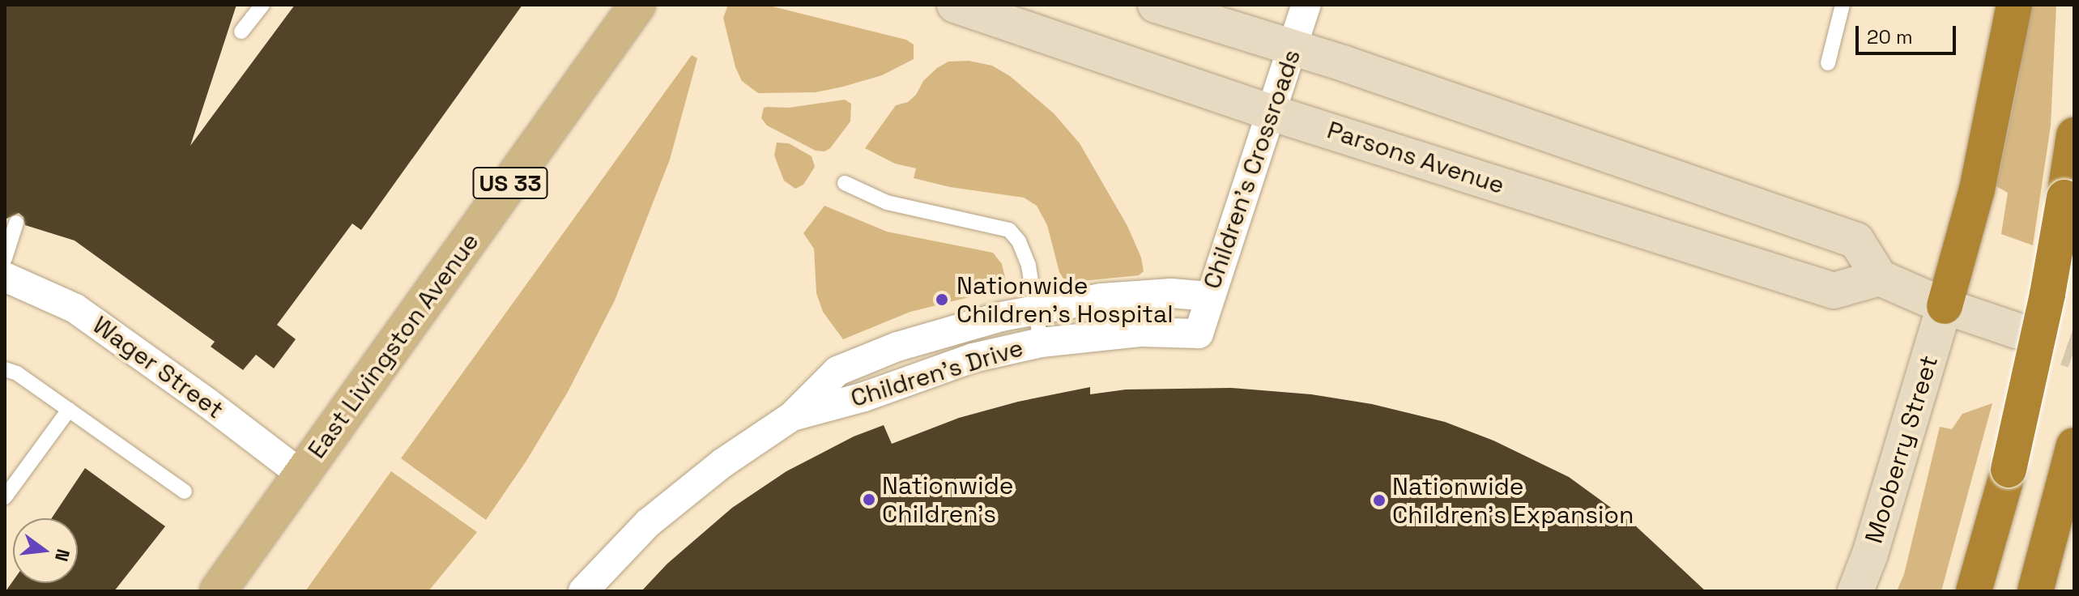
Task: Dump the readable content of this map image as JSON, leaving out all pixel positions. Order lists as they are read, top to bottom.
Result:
{
  "streets": {
    "main road": ["US 33", "East Livingston Avenue"],
    "street": [
      "Parsons Avenue",
      "Children's Crossroads",
      "Wager Street",
      "Children's Drive",
      "Mooberry Street"
    ]
  },
  "crossings": [
    ["Parsons Avenue", "Children's Crossroads"],
    ["Children's Crossroads", "Children's Drive"],
    ["East Livingston Avenue", "Wager Street"]
  ],
  "places": ["Nationwide Children's Hospital", "Nationwide Children's", "Nationwide Children's Expansion"],
  "scale_bar": "20 m",
  "north": "right"
}
